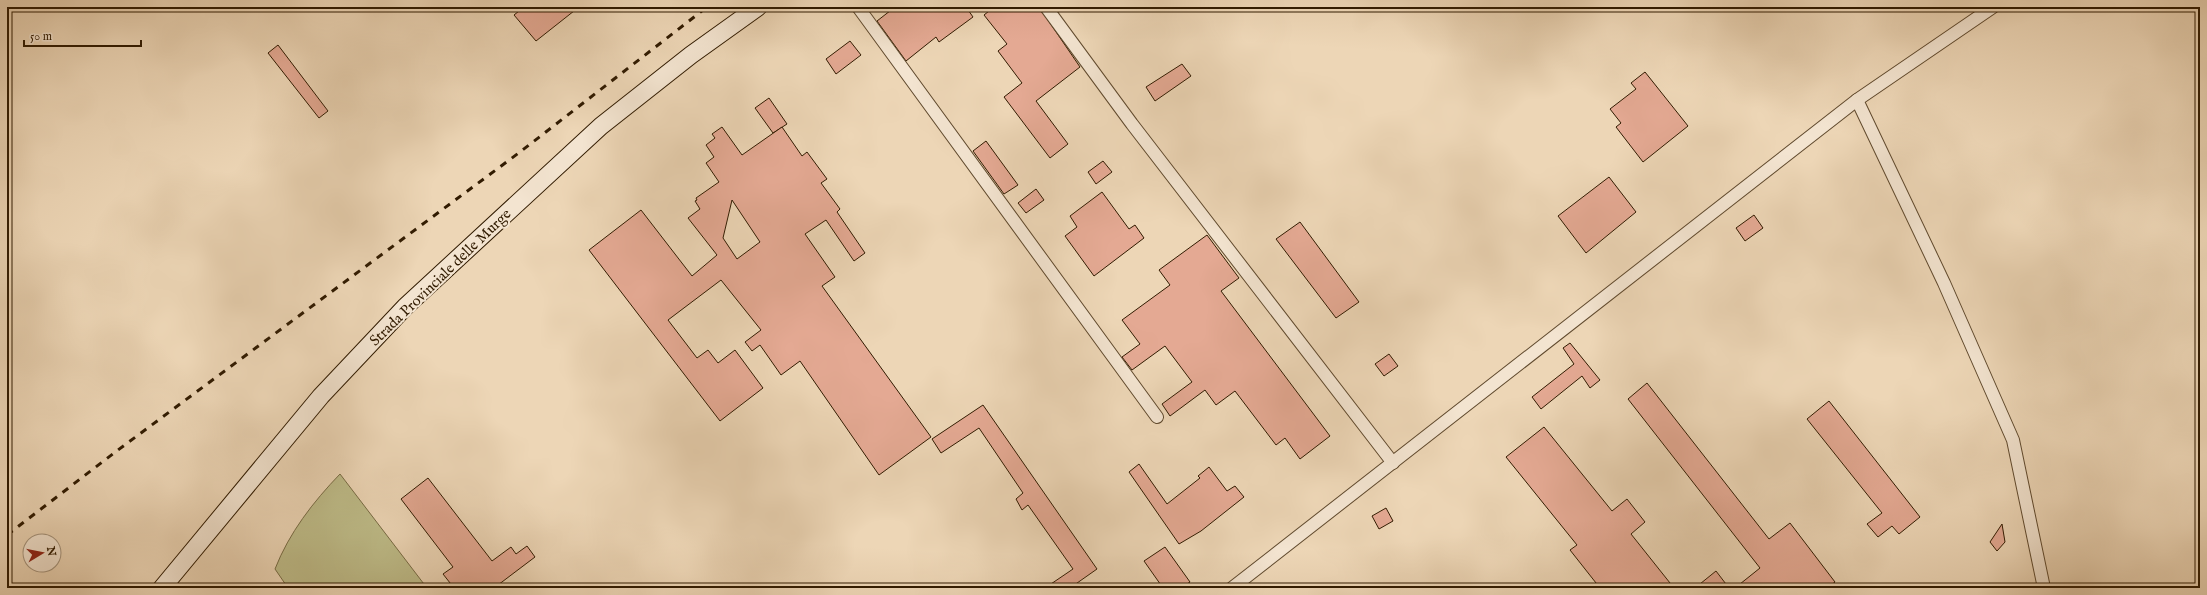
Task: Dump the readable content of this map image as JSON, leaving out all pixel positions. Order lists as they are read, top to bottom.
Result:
{
  "streets": {
    "main road": ["Strada Provinciale delle Murge"]
  },
  "scale_bar": "50 m",
  "north": "right"
}
